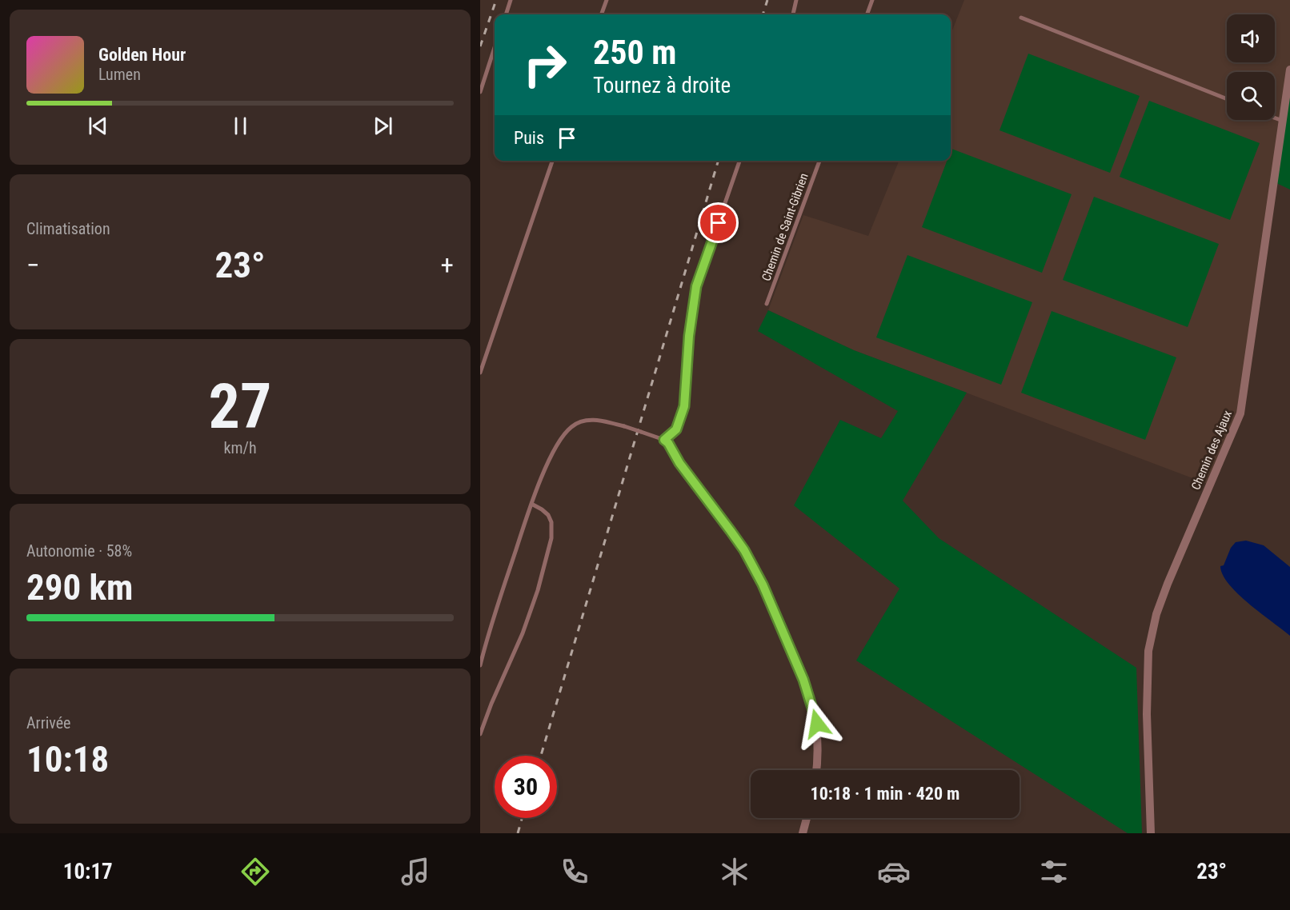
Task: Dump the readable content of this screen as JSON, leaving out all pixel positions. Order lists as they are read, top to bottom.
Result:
{
  "streets": {
    "street": ["Chemin des Ajaux"],
    "lane": ["Chemin de Saint-Gibrien"]
  },
  "page": {
    "turn": ["250 m", "Tournez à droite"],
    "song": ["Golden Hour", "Lumen"],
    "then": "Puis",
    "tile": [
      "Climatisation",
      ["27", "km/h"],
      ["Autonomie · 58%", "290 km"],
      ["Arrivée", "10:18"]
    ],
    "heat": ["−", "23°", "+"],
    "limit": "30",
    "trip": "10:18 · 1 min · 420 m",
    "tabs": ["10:17", "23°"]
  }
}
